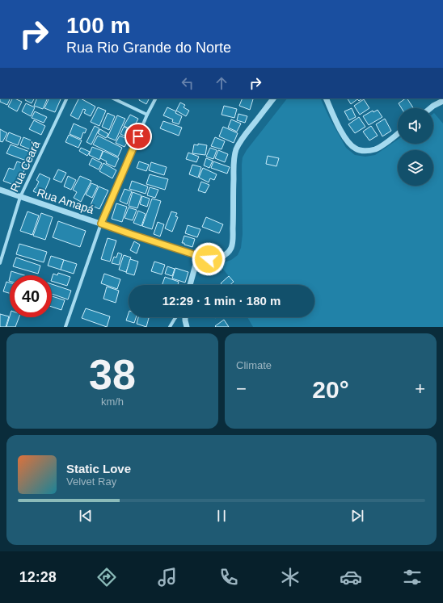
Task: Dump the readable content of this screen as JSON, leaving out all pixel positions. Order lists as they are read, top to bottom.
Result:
{
  "streets": {
    "street": ["Rua Ceará", "Rua Amapá"]
  },
  "crossings": [
    ["Rua Ceará", "Rua Amapá"]
  ],
  "page": {
    "turn": ["100 m", "Rua Rio Grande do Norte"],
    "limit": "40",
    "trip": "12:29 · 1 min · 180 m",
    "tile": [
      ["38", "km/h"],
      "Climate"
    ],
    "heat": ["−", "20°", "+"],
    "song": ["Static Love", "Velvet Ray"],
    "tabs": "12:28"
  }
}
